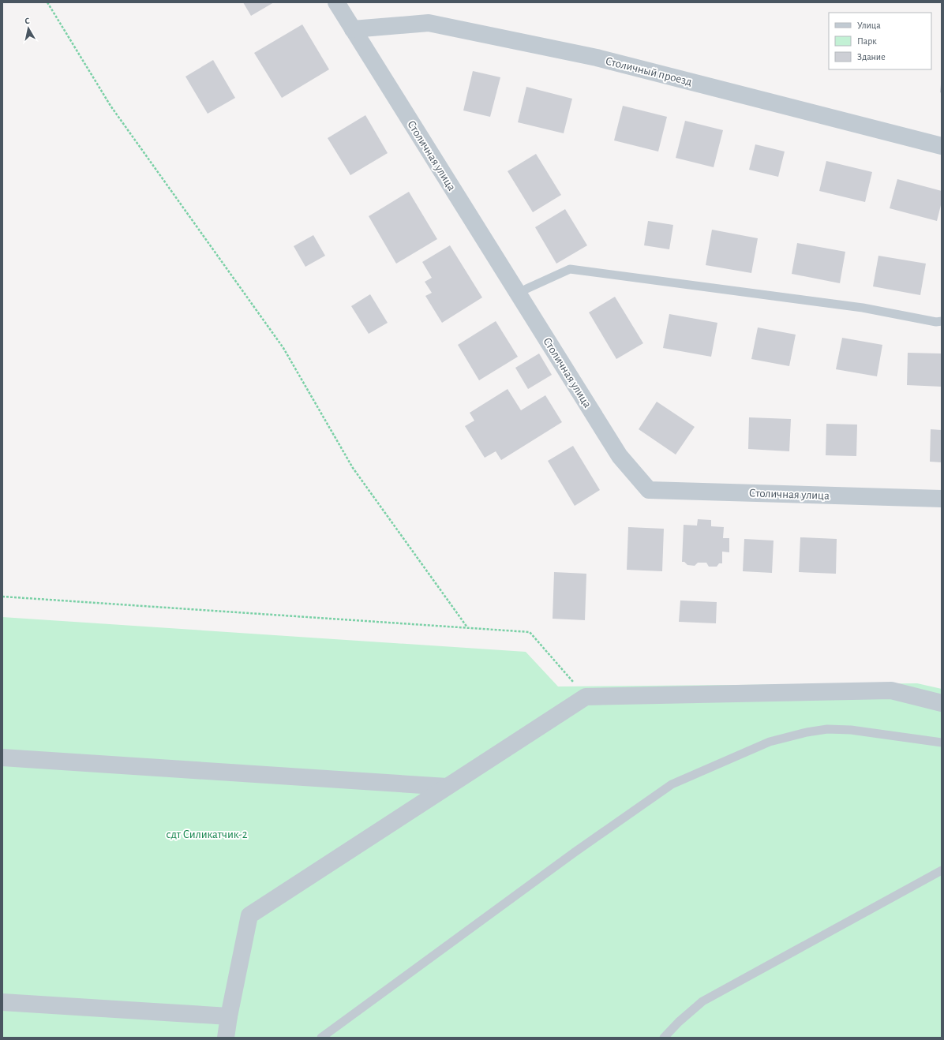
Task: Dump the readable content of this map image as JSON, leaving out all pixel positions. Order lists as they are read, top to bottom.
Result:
{
  "streets": {
    "street": ["Столичный проезд", "Столичная улица"]
  },
  "crossings": [
    ["Столичный проезд", "Столичная улица"]
  ],
  "parks": ["сдт Силикатчик-2"],
  "legend": ["Улица", "Парк", "Здание"],
  "north": "top"
}
